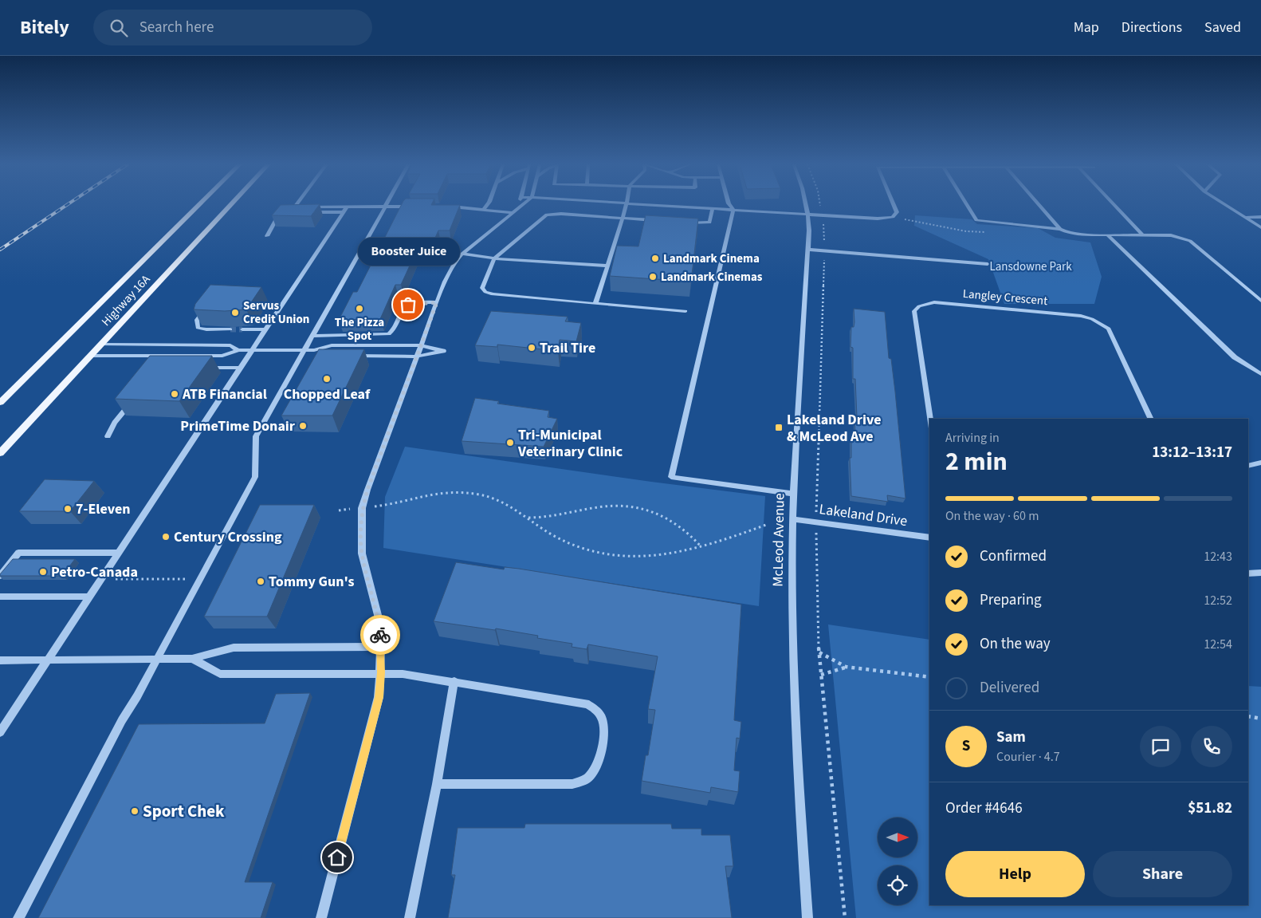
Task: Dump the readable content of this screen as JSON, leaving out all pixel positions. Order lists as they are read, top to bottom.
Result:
{
  "streets": {
    "main road": ["Highway 16A"],
    "street": ["Langley Crescent", "Lakeland Drive", "McLeod Avenue"]
  },
  "crossings": [
    ["Lakeland Drive", "McLeod Avenue"]
  ],
  "parks": ["Lansdowne Park"],
  "places": {
    "other": [
      "Landmark Cinema",
      "Landmark Cinemas",
      "Booster Juice",
      "The Pizza Spot",
      "Servus Credit Union",
      "Trail Tire",
      "Chopped Leaf",
      "ATB Financial",
      "PrimeTime Donair",
      "Tri-Municipal Veterinary Clinic",
      "7-Eleven",
      "Century Crossing",
      "Petro-Canada",
      "Tommy Gun's",
      "Sport Chek"
    ],
    "transit": ["Lakeland Drive & McLeod Ave"]
  },
  "north": "right",
  "page": {
    "header": "Bitely",
    "search": "Search here",
    "nav": ["Map", "Directions", "Saved"],
    "bubble": "Booster Juice",
    "heading": ["2 min", "Arriving in", "13:12–13:17"],
    "panel": [
      "Sam",
      "Courier · 4.7",
      "Order #4646",
      "$51.82"
    ],
    "bar": "On the way · 60 m",
    "list": [
      ["Confirmed", "12:43"],
      ["Preparing", "12:52"],
      ["On the way", "12:54"],
      "Delivered"
    ],
    "round": "S",
    "buttons": ["Help", "Share"]
  }
}
